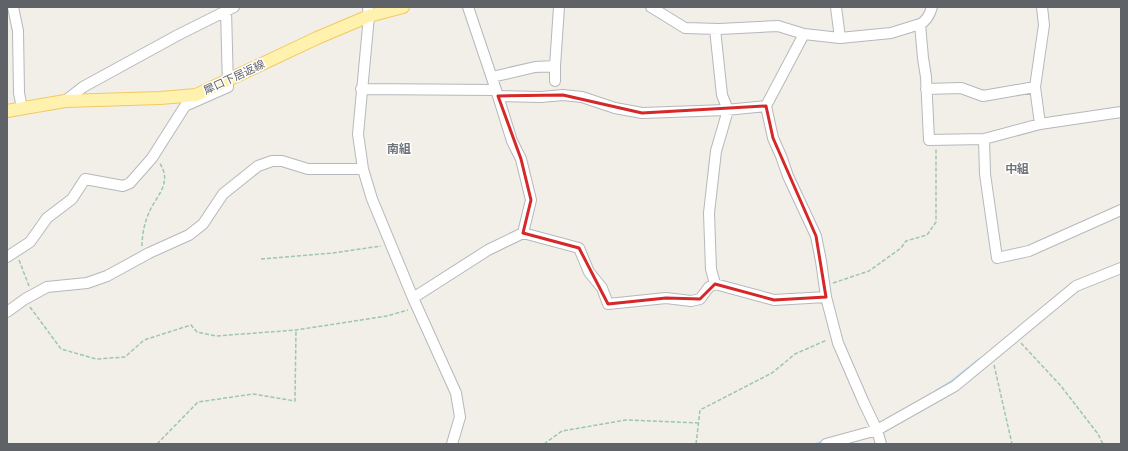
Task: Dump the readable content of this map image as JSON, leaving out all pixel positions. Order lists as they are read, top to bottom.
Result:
{
  "streets": {
    "main road": ["犀口下居返線"]
  },
  "districts": ["南組", "中組"]
}
